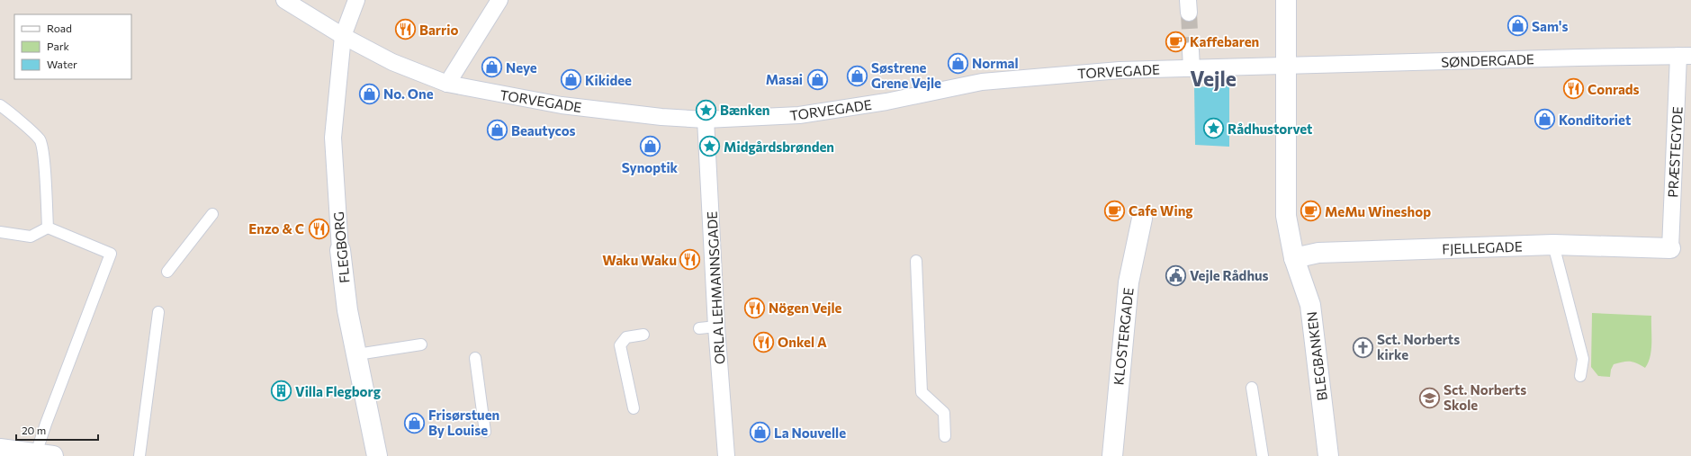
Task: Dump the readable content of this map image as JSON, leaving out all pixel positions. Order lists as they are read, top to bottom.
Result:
{
  "streets": {
    "street": [
      "SØNDERGADE",
      "TORVEGADE",
      "PRÆSTEGYDE",
      "FLEGBORG",
      "FJELLEGADE",
      "ORLA LEHMANNSGADE",
      "KLOSTERGADE",
      "BLEGBANKEN"
    ]
  },
  "crossings": [
    ["SØNDERGADE", "TORVEGADE"],
    ["SØNDERGADE", "PRÆSTEGYDE"],
    ["TORVEGADE", "FLEGBORG"],
    ["TORVEGADE", "ORLA LEHMANNSGADE"],
    ["PRÆSTEGYDE", "FJELLEGADE"],
    ["FJELLEGADE", "BLEGBANKEN"]
  ],
  "districts": ["Vejle"],
  "places": {
    "shop": [
      "Sam's",
      "Normal",
      "Neye",
      "Søstrene Grene Vejle",
      "Masai",
      "Kikidee",
      "No. One",
      "Konditoriet",
      "Beautycos",
      "Synoptik",
      "Frisørstuen By Louise",
      "La Nouvelle"
    ],
    "restaurant": [
      "Barrio",
      "Conrads",
      "Enzo & C",
      "Waku Waku",
      "Nögen Vejle",
      "Onkel A"
    ],
    "cafe": ["Kaffebaren", "Cafe Wing", "MeMu Wineshop"],
    "place": ["Bænken", "Rådhustorvet", "Midgårdsbrønden"],
    "public building": ["Vejle Rådhus"],
    "church": ["Sct. Norberts kirke"],
    "building": ["Villa Flegborg"],
    "school or university": ["Sct. Norberts Skole"]
  },
  "legend": ["Road", "Park", "Water"],
  "scale_bar": "20 m"
}
